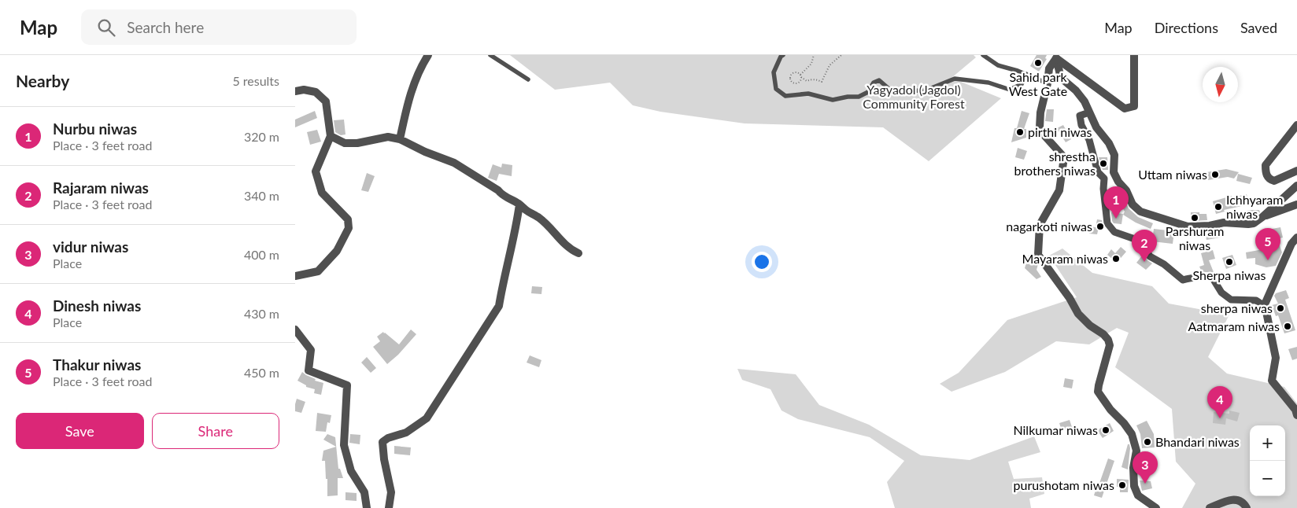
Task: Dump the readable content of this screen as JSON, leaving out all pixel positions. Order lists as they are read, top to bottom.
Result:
{
  "parks": ["Yagyadol (Jagdol) Community Forest"],
  "places": [
    "Sahid park West Gate",
    "pirthi niwas",
    "shrestha brothers niwas",
    "Uttam niwas",
    "Ichhyaram niwas",
    "Parshuram niwas",
    "nagarkoti niwas",
    "Mayaram niwas",
    "Sherpa niwas",
    "sherpa niwas",
    "Aatmaram niwas",
    "Nilkumar niwas",
    "Bhandari niwas",
    "purushotam niwas"
  ],
  "north": "bottom",
  "page": {
    "header": "Map",
    "search": "Search here",
    "nav": ["Map", "Directions", "Saved"],
    "heading": ["Nearby", "5 results"],
    "list": [
      {
        "mark": "1",
        "name": "Nurbu niwas",
        "note": "Place · 3 feet road",
        "value": "320 m"
      },
      {
        "mark": "2",
        "name": "Rajaram niwas",
        "note": "Place · 3 feet road",
        "value": "340 m"
      },
      {
        "mark": "3",
        "name": "vidur niwas",
        "note": "Place",
        "value": "400 m"
      },
      {
        "mark": "4",
        "name": "Dinesh niwas",
        "note": "Place",
        "value": "430 m"
      },
      {
        "mark": "5",
        "name": "Thakur niwas",
        "note": "Place · 3 feet road",
        "value": "450 m"
      }
    ],
    "pins": [
      "1",
      "5",
      "2",
      "4",
      "3"
    ],
    "buttons": ["Save", "Share"],
    "map_buttons": ["+", "−"]
  }
}
